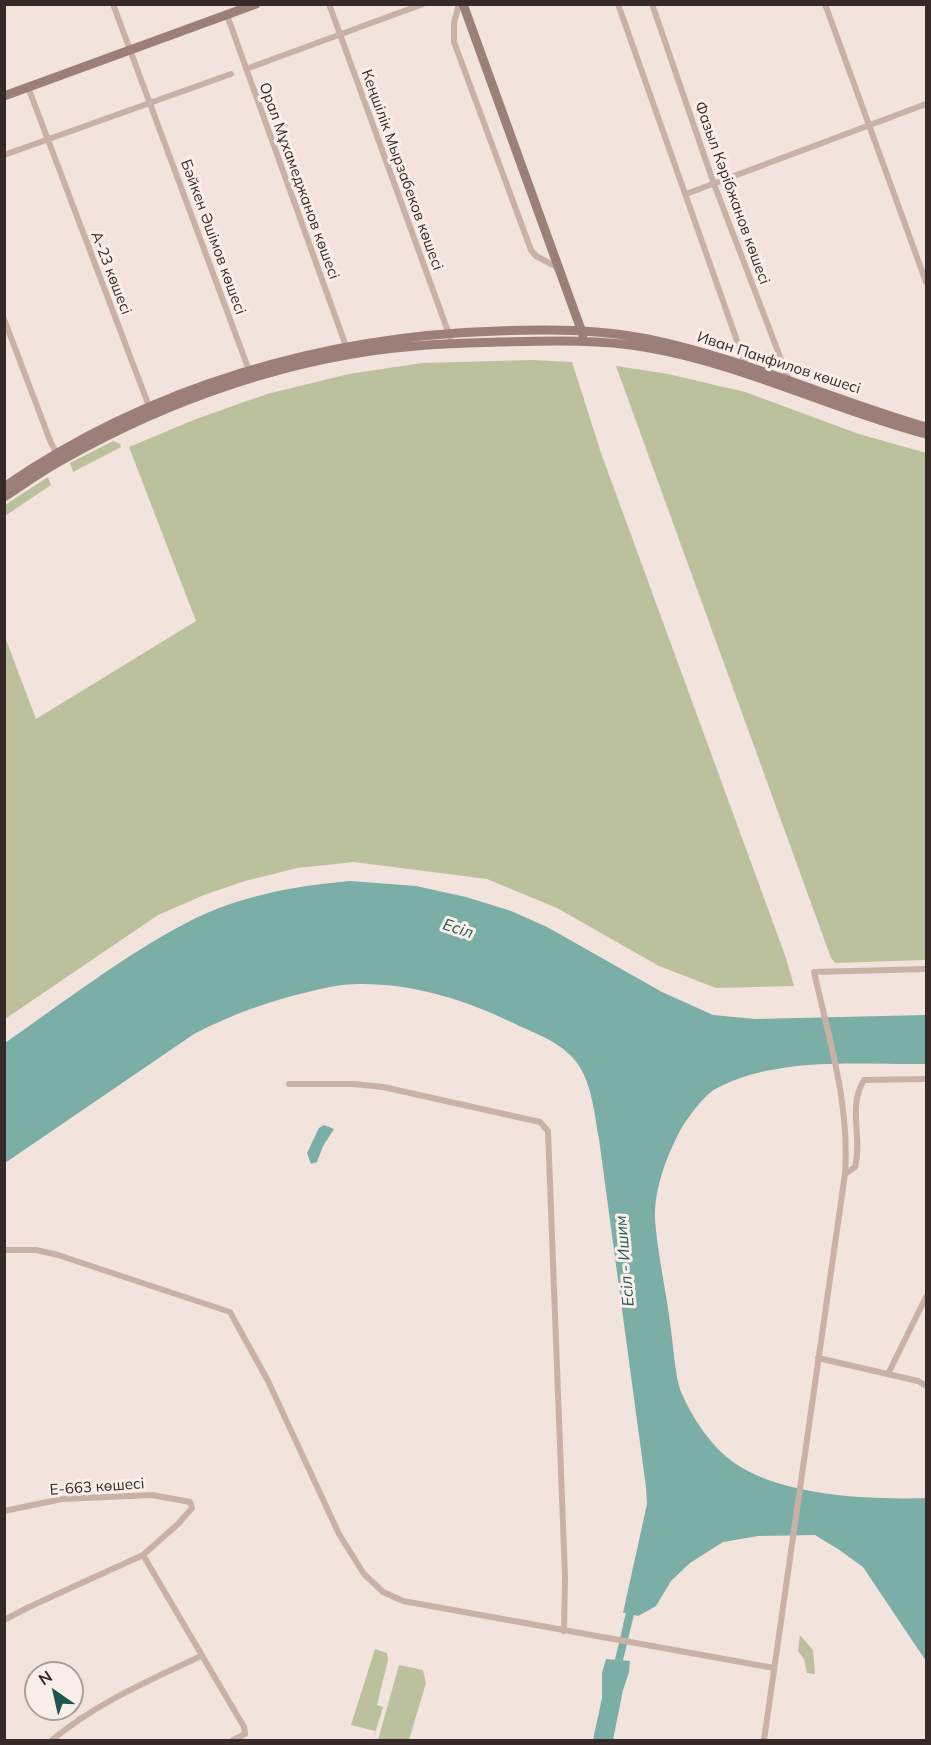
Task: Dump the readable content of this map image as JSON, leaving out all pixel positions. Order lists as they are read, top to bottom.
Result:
{
  "streets": {
    "street": [
      "Кеңшілік Мырзабеков көшесі",
      "Орал Мұхамеджанов көшесі",
      "Фазыл Кәрібжанов көшесі",
      "Бәйкен Әшімов көшесі",
      "А-23 көшесі",
      "Иван Панфилов көшесі",
      "Е-663 көшесі"
    ]
  },
  "crossings": [
    ["Кеңшілік Мырзабеков көшесі", "Иван Панфилов көшесі"],
    ["Орал Мұхамеджанов көшесі", "Иван Панфилов көшесі"],
    ["Фазыл Кәрібжанов көшесі", "Иван Панфилов көшесі"],
    ["Бәйкен Әшімов көшесі", "Иван Панфилов көшесі"],
    ["А-23 көшесі", "Иван Панфилов көшесі"]
  ],
  "water": ["Есіл", "Есіл - Ишим"],
  "north": "top left"
}
